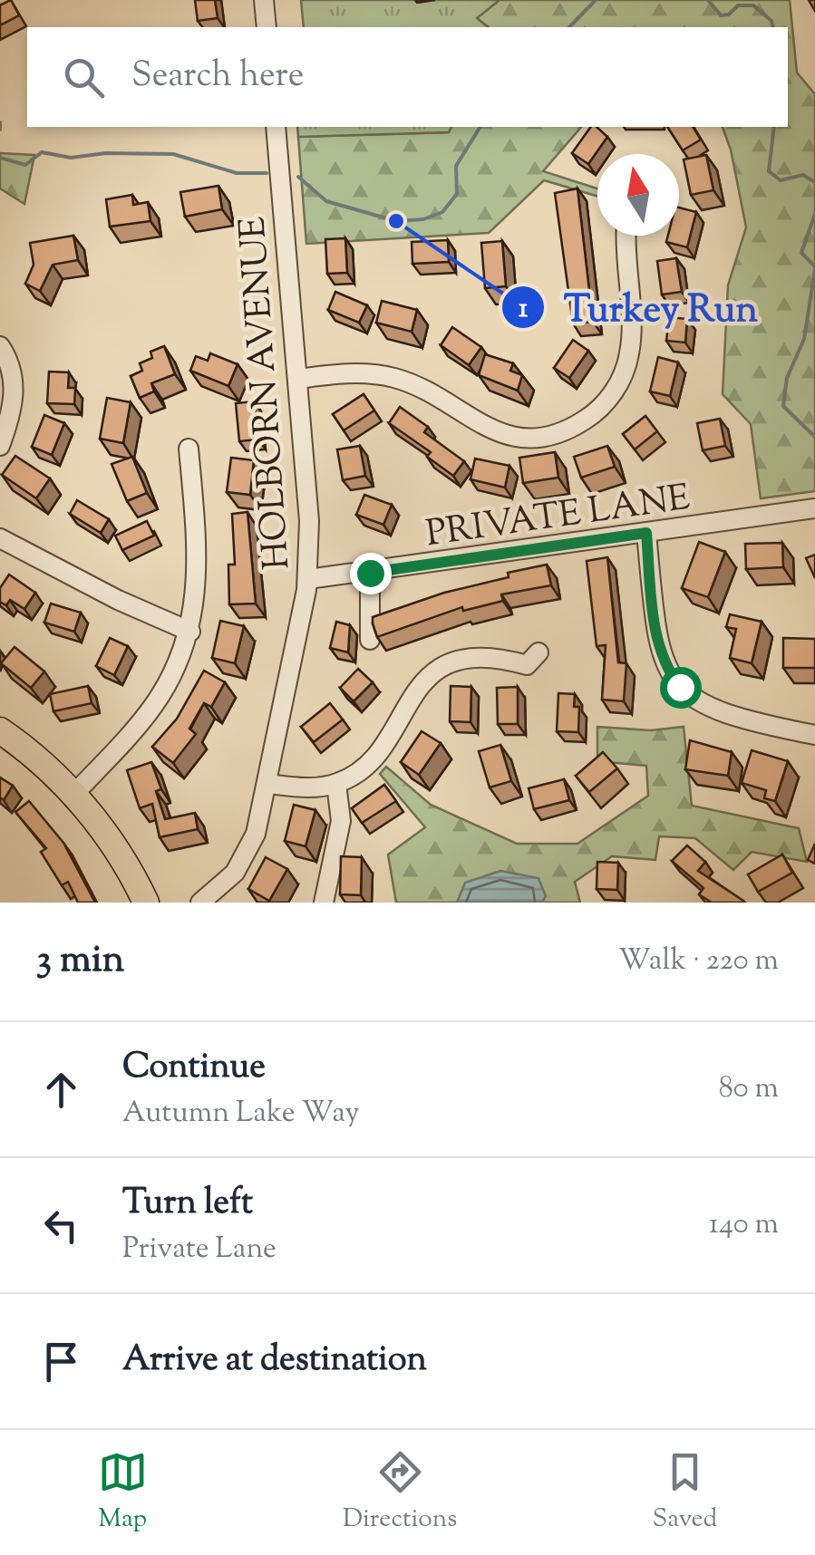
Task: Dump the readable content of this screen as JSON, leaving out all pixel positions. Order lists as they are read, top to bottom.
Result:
{
  "streets": {
    "street": ["HOLBORN AVENUE", "PRIVATE LANE"]
  },
  "crossings": [
    ["HOLBORN AVENUE", "PRIVATE LANE"]
  ],
  "places": ["Turkey Run"],
  "north": "top",
  "page": {
    "search": "Search here",
    "heading": ["3 min", "Walk · 220 m"],
    "list": [
      ["Continue", "Autumn Lake Way", "80 m"],
      ["Turn left", "Private Lane", "140 m"],
      "Arrive at destination"
    ],
    "nav": ["Map", "Directions", "Saved"]
  }
}
